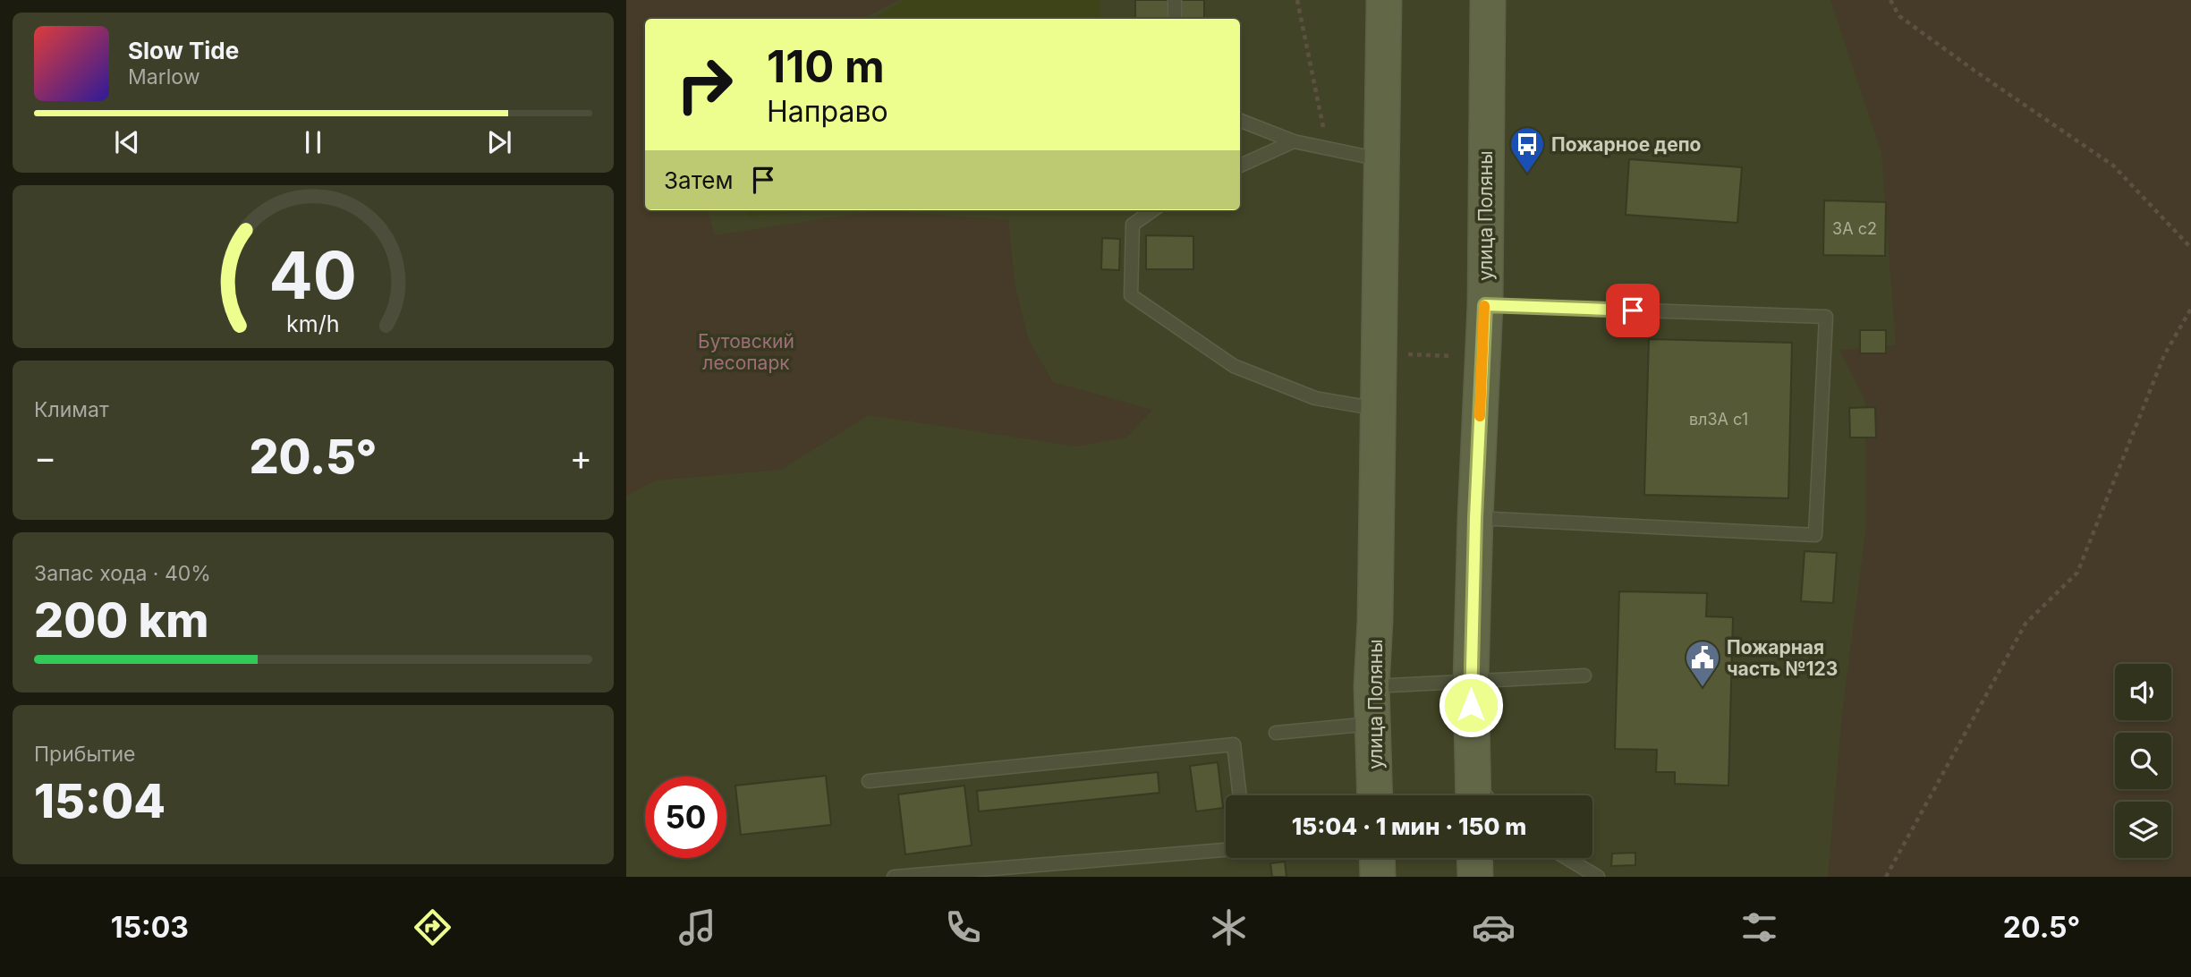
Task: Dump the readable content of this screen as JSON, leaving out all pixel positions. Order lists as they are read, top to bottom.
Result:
{
  "streets": {
    "main road": ["улица Поляны"]
  },
  "parks": ["Бутовский лесопарк"],
  "places": {
    "bus stop": ["Пожарное депо"],
    "public building": ["Пожарная часть №123"]
  },
  "house_numbers": ["3А с2", "вл3А с1"],
  "page": {
    "turn": ["110 m", "Направо"],
    "song": ["Slow Tide", "Marlow"],
    "then": "Затем",
    "tile": [
      "Климат",
      ["Запас хода · 40%", "200 km"],
      ["Прибытие", "15:04"]
    ],
    "heat": ["−", "20.5°", "+"],
    "limit": "50",
    "trip": "15:04 · 1 мин · 150 m",
    "tabs": ["15:03", "20.5°"],
    "gauge": ["40", "km/h"]
  }
}
